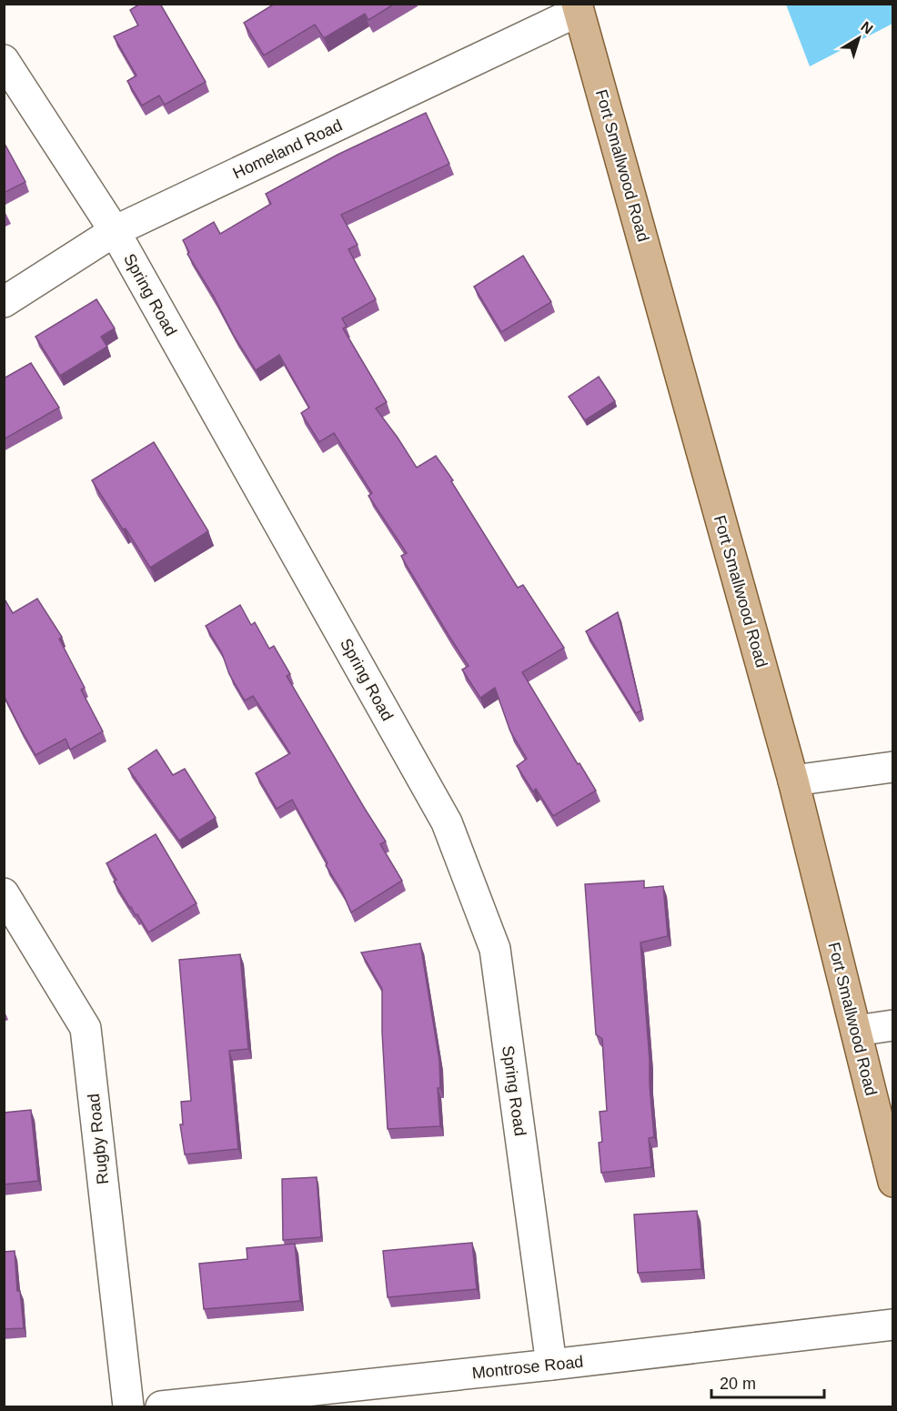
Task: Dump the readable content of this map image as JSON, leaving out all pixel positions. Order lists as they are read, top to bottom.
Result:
{
  "streets": {
    "main road": ["Fort Smallwood Road"],
    "street": [
      "Homeland Road",
      "Spring Road",
      "Rugby Road",
      "Montrose Road"
    ]
  },
  "crossings": [
    ["Homeland Road", "Fort Smallwood Road"],
    ["Homeland Road", "Spring Road"],
    ["Spring Road", "Montrose Road"]
  ],
  "scale_bar": "20 m",
  "north": "top right"
}
